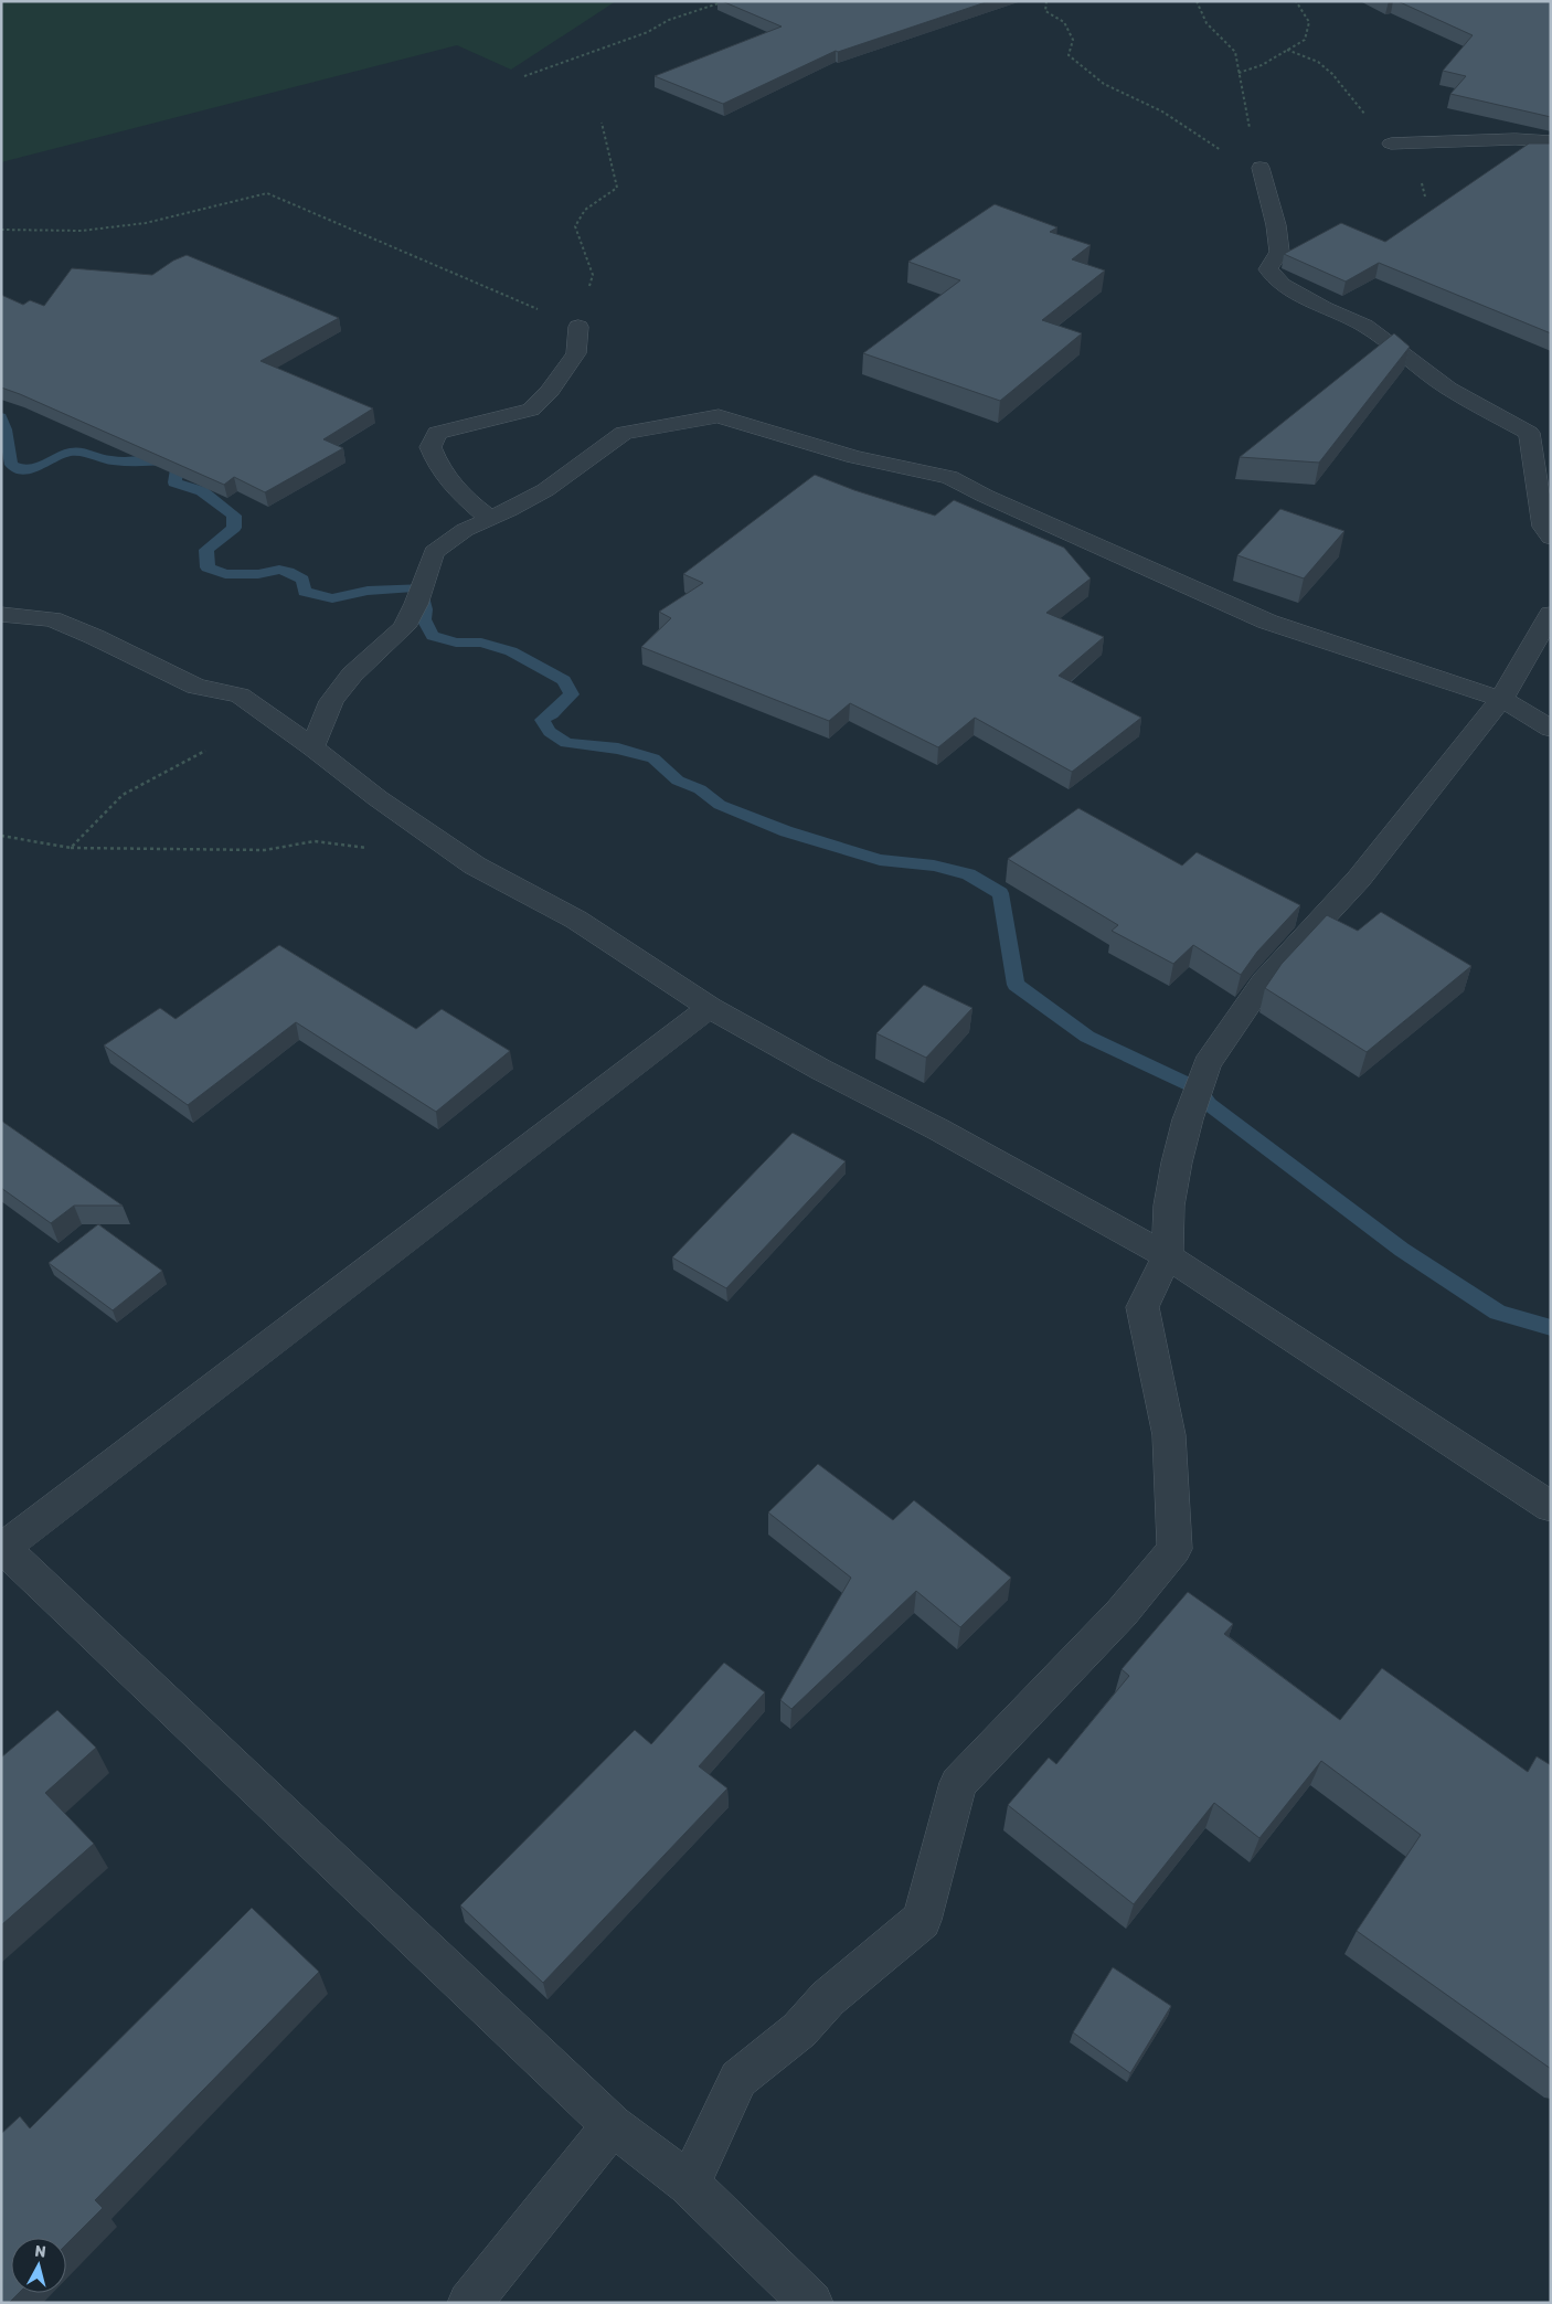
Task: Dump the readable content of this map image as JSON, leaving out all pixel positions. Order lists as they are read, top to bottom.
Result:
{
  "north": "top"
}
